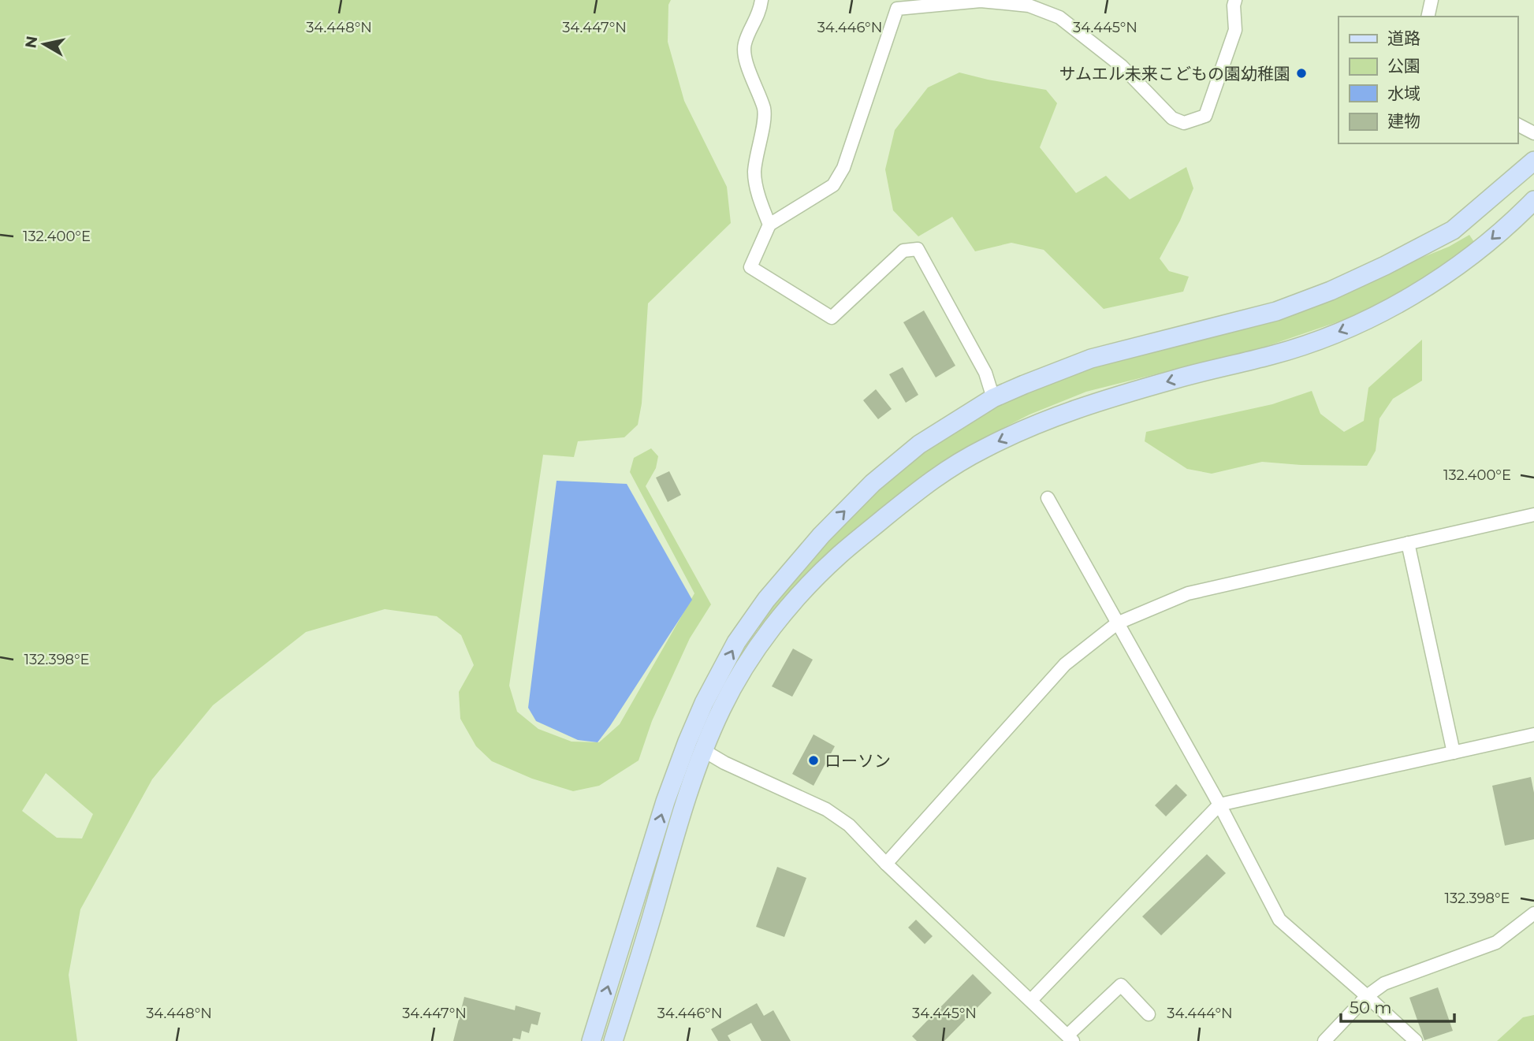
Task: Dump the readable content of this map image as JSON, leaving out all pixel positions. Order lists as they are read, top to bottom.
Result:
{
  "places": ["サムエル未来こどもの園幼稚園", "ローソン"],
  "legend": [
    "道路",
    "公園",
    "水域",
    "建物"
  ],
  "scale_bar": "50 m",
  "north": "left",
  "coordinates": [
    "34.448°N",
    "34.447°N",
    "34.446°N",
    "34.445°N",
    "132.400°E",
    "132.398°E",
    "34.444°N"
  ]
}
